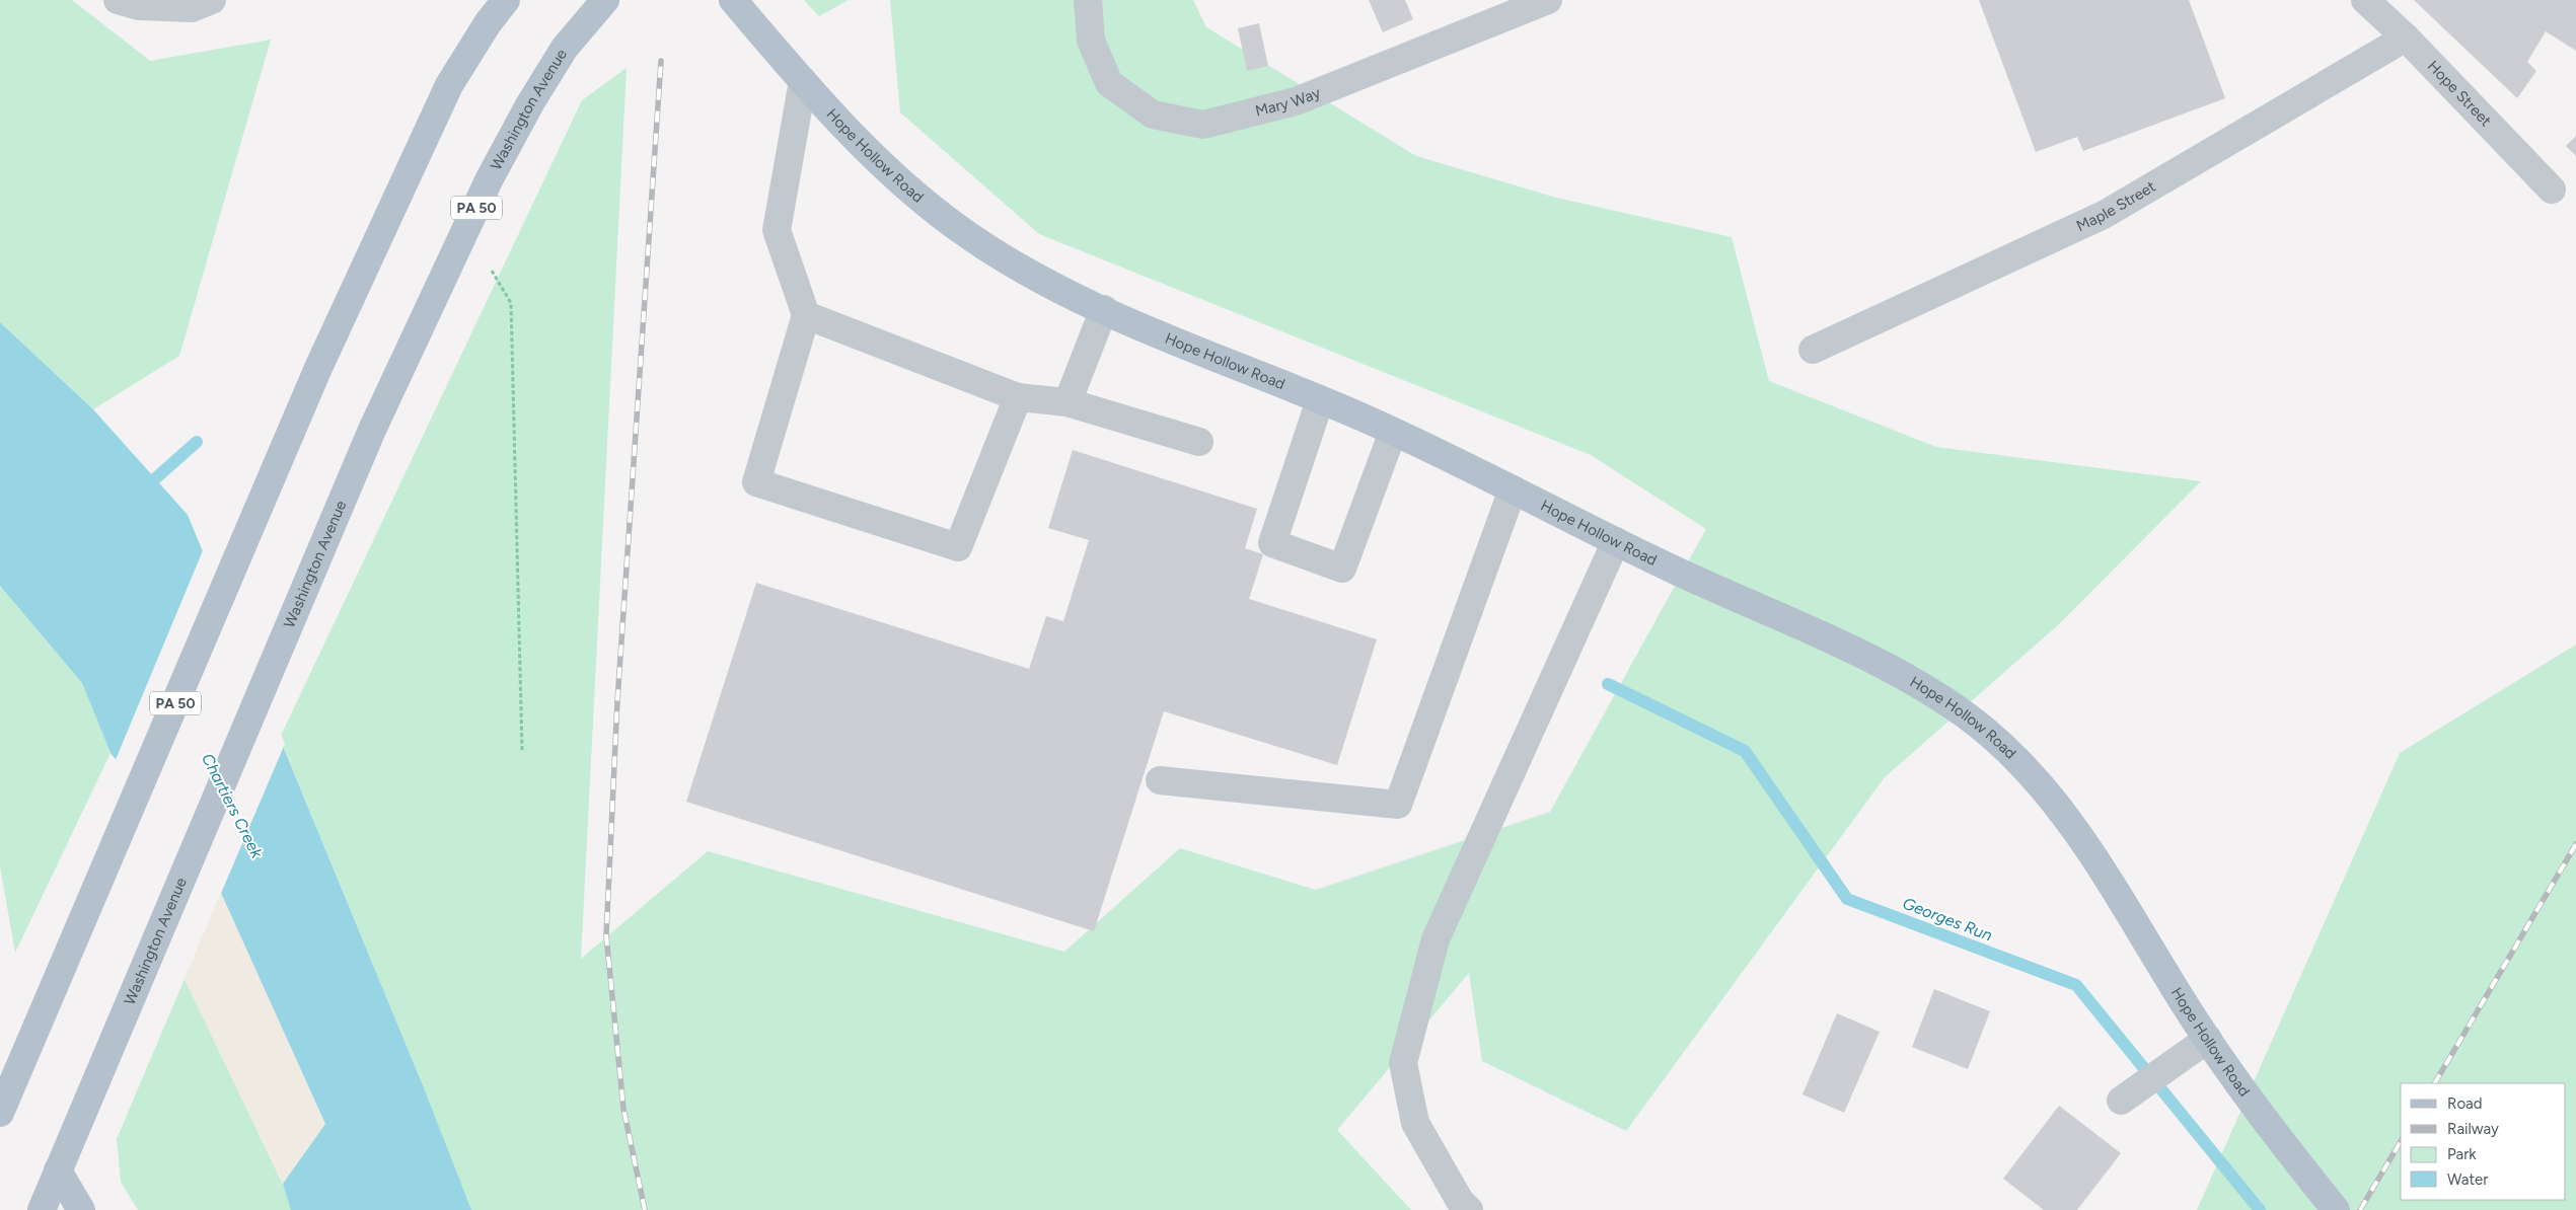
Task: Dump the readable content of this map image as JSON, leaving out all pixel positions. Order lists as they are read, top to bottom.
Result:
{
  "streets": {
    "main road": ["Washington Avenue", "Hope Hollow Road", "PA 50"],
    "street": ["Hope Street", "Mary Way", "Maple Street"]
  },
  "crossings": [
    ["Hope Street", "Maple Street"],
    ["Washington Avenue", "PA 50"]
  ],
  "water": ["Chartiers Creek", "Georges Run"],
  "legend": [
    "Road",
    "Railway",
    "Park",
    "Water"
  ]
}
